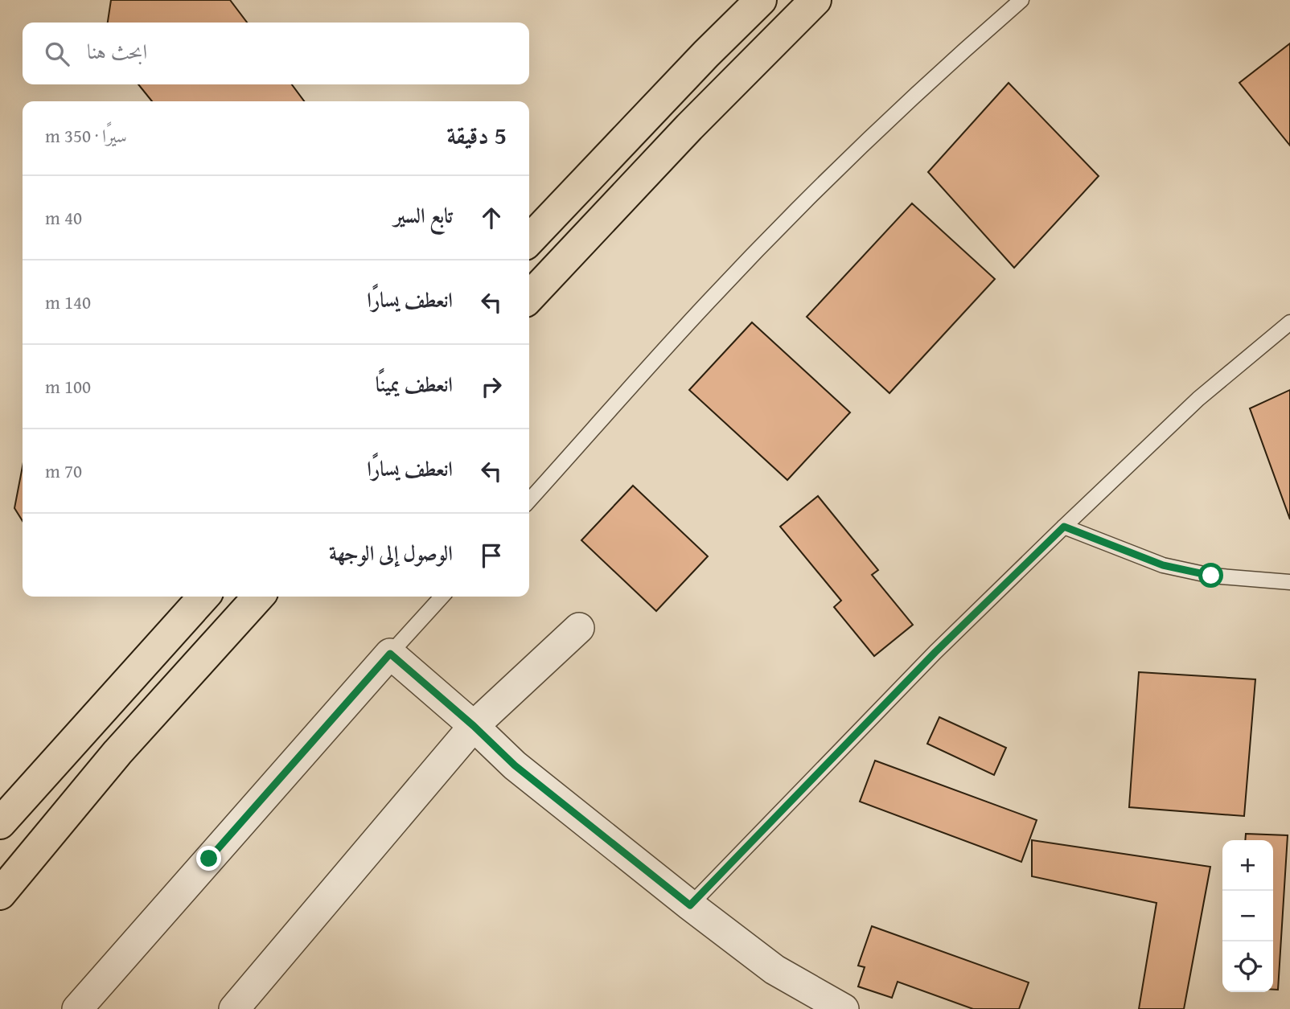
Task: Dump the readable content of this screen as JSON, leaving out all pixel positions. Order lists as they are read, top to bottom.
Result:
{
  "page": {
    "search": "ابحث هنا",
    "heading": ["5 دقيقة", "سيرًا · 350 m"],
    "list": [
      ["تابع السير", "40 m"],
      ["انعطف يسارًا", "140 m"],
      ["انعطف يمينًا", "100 m"],
      ["انعطف يسارًا", "70 m"],
      "الوصول إلى الوجهة"
    ],
    "map_buttons": ["+", "−"]
  }
}
